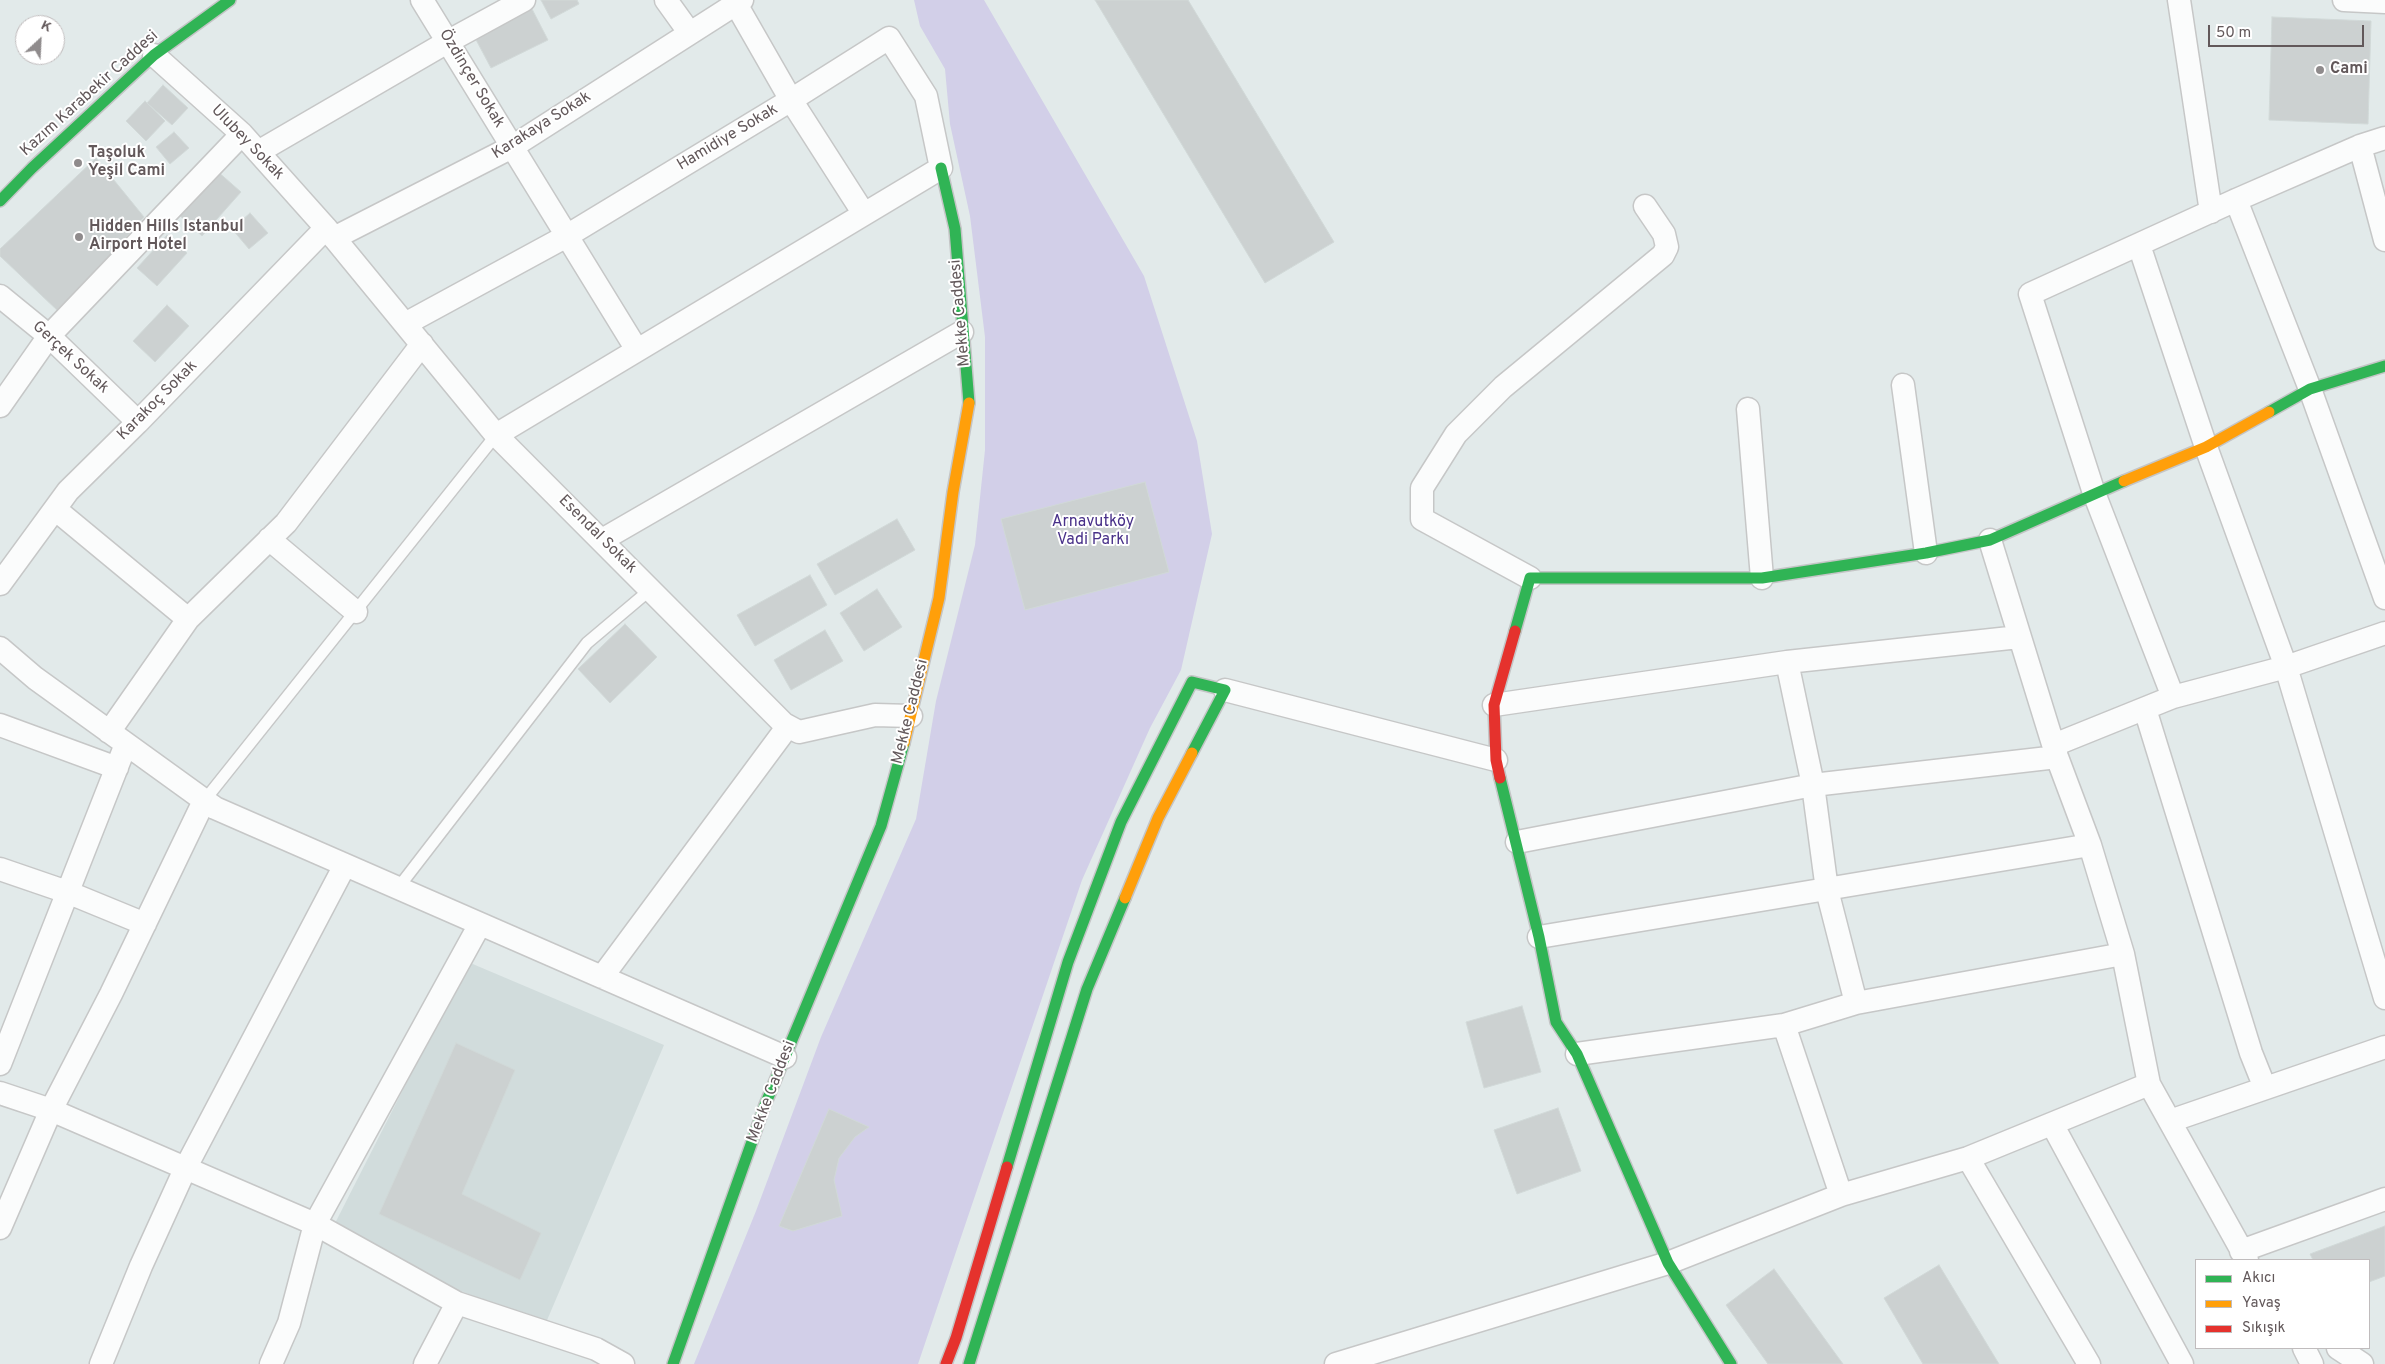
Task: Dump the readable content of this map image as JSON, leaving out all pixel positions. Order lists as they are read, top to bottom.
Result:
{
  "streets": {
    "street": [
      "Özdinçer Sokak",
      "Kazım Karabekir Caddesi",
      "Karakaya Sokak",
      "Hamidiye Sokak",
      "Ulubey Sokak",
      "Mekke Caddesi",
      "Gerçek Sokak",
      "Karakoç Sokak",
      "Esendal Sokak"
    ]
  },
  "crossings": [
    ["Özdinçer Sokak", "Karakaya Sokak"],
    ["Özdinçer Sokak", "Hamidiye Sokak"],
    ["Kazım Karabekir Caddesi", "Ulubey Sokak"],
    ["Karakaya Sokak", "Ulubey Sokak"],
    ["Karakaya Sokak", "Karakoç Sokak"],
    ["Karakaya Sokak", "Esendal Sokak"],
    ["Hamidiye Sokak", "Mekke Caddesi"],
    ["Hamidiye Sokak", "Esendal Sokak"],
    ["Ulubey Sokak", "Karakoç Sokak"],
    ["Ulubey Sokak", "Esendal Sokak"],
    ["Gerçek Sokak", "Karakoç Sokak"],
    ["Karakoç Sokak", "Esendal Sokak"]
  ],
  "parks": ["Arnavutköy Vadi Parkı"],
  "places": ["Cami", "Taşoluk Yeşil Cami", "Hidden Hills Istanbul Airport Hotel"],
  "legend": ["Akıcı", "Yavaş", "Sıkışık"],
  "scale_bar": "50 m",
  "north": "top right"
}
